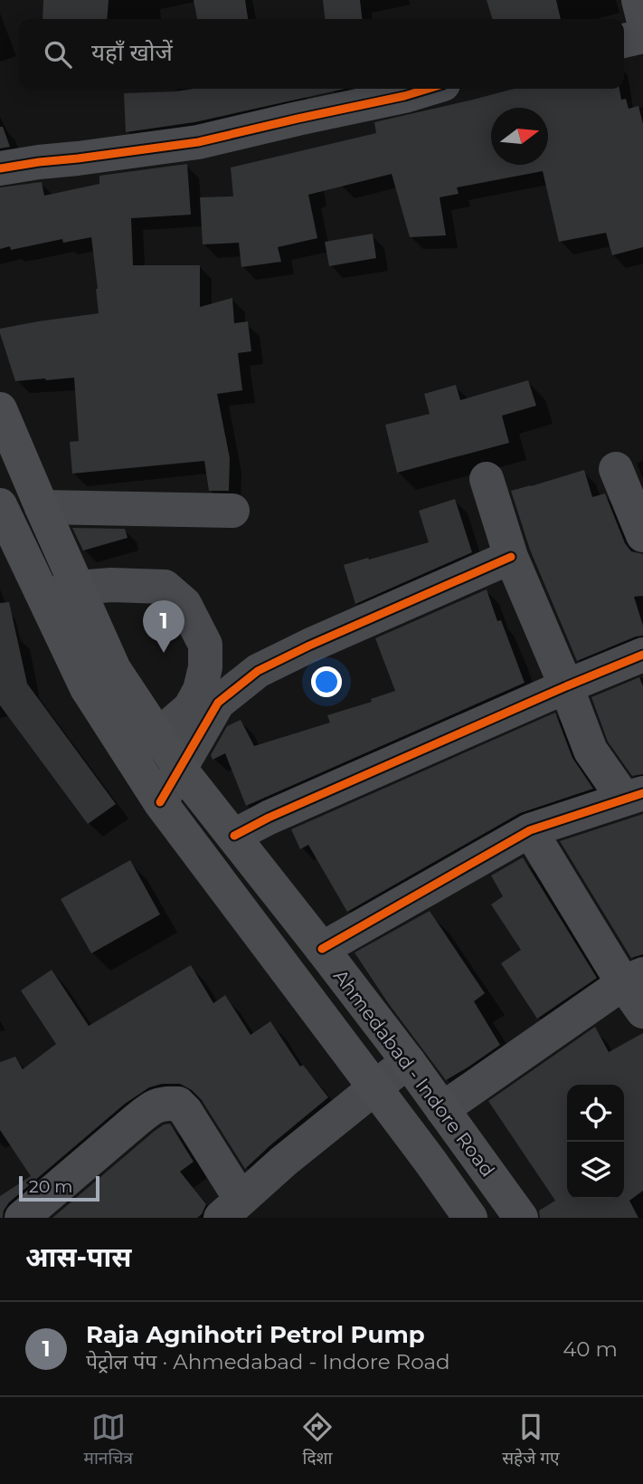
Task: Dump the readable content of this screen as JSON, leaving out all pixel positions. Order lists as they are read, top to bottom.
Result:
{
  "streets": {
    "highway": ["Ahmedabad - Indore Road"]
  },
  "scale_bar": "20 m",
  "north": "right",
  "page": {
    "search": "यहाँ खोजें",
    "pins": "1",
    "scale": "20 m",
    "heading": "आस-पास",
    "list": [
      {
        "mark": "1",
        "name": "Raja Agnihotri Petrol Pump",
        "note": "पेट्रोल पंप · Ahmedabad - Indore Road",
        "value": "40 m"
      }
    ],
    "nav": ["मानचित्र", "दिशा", "सहेजे गए"]
  }
}
